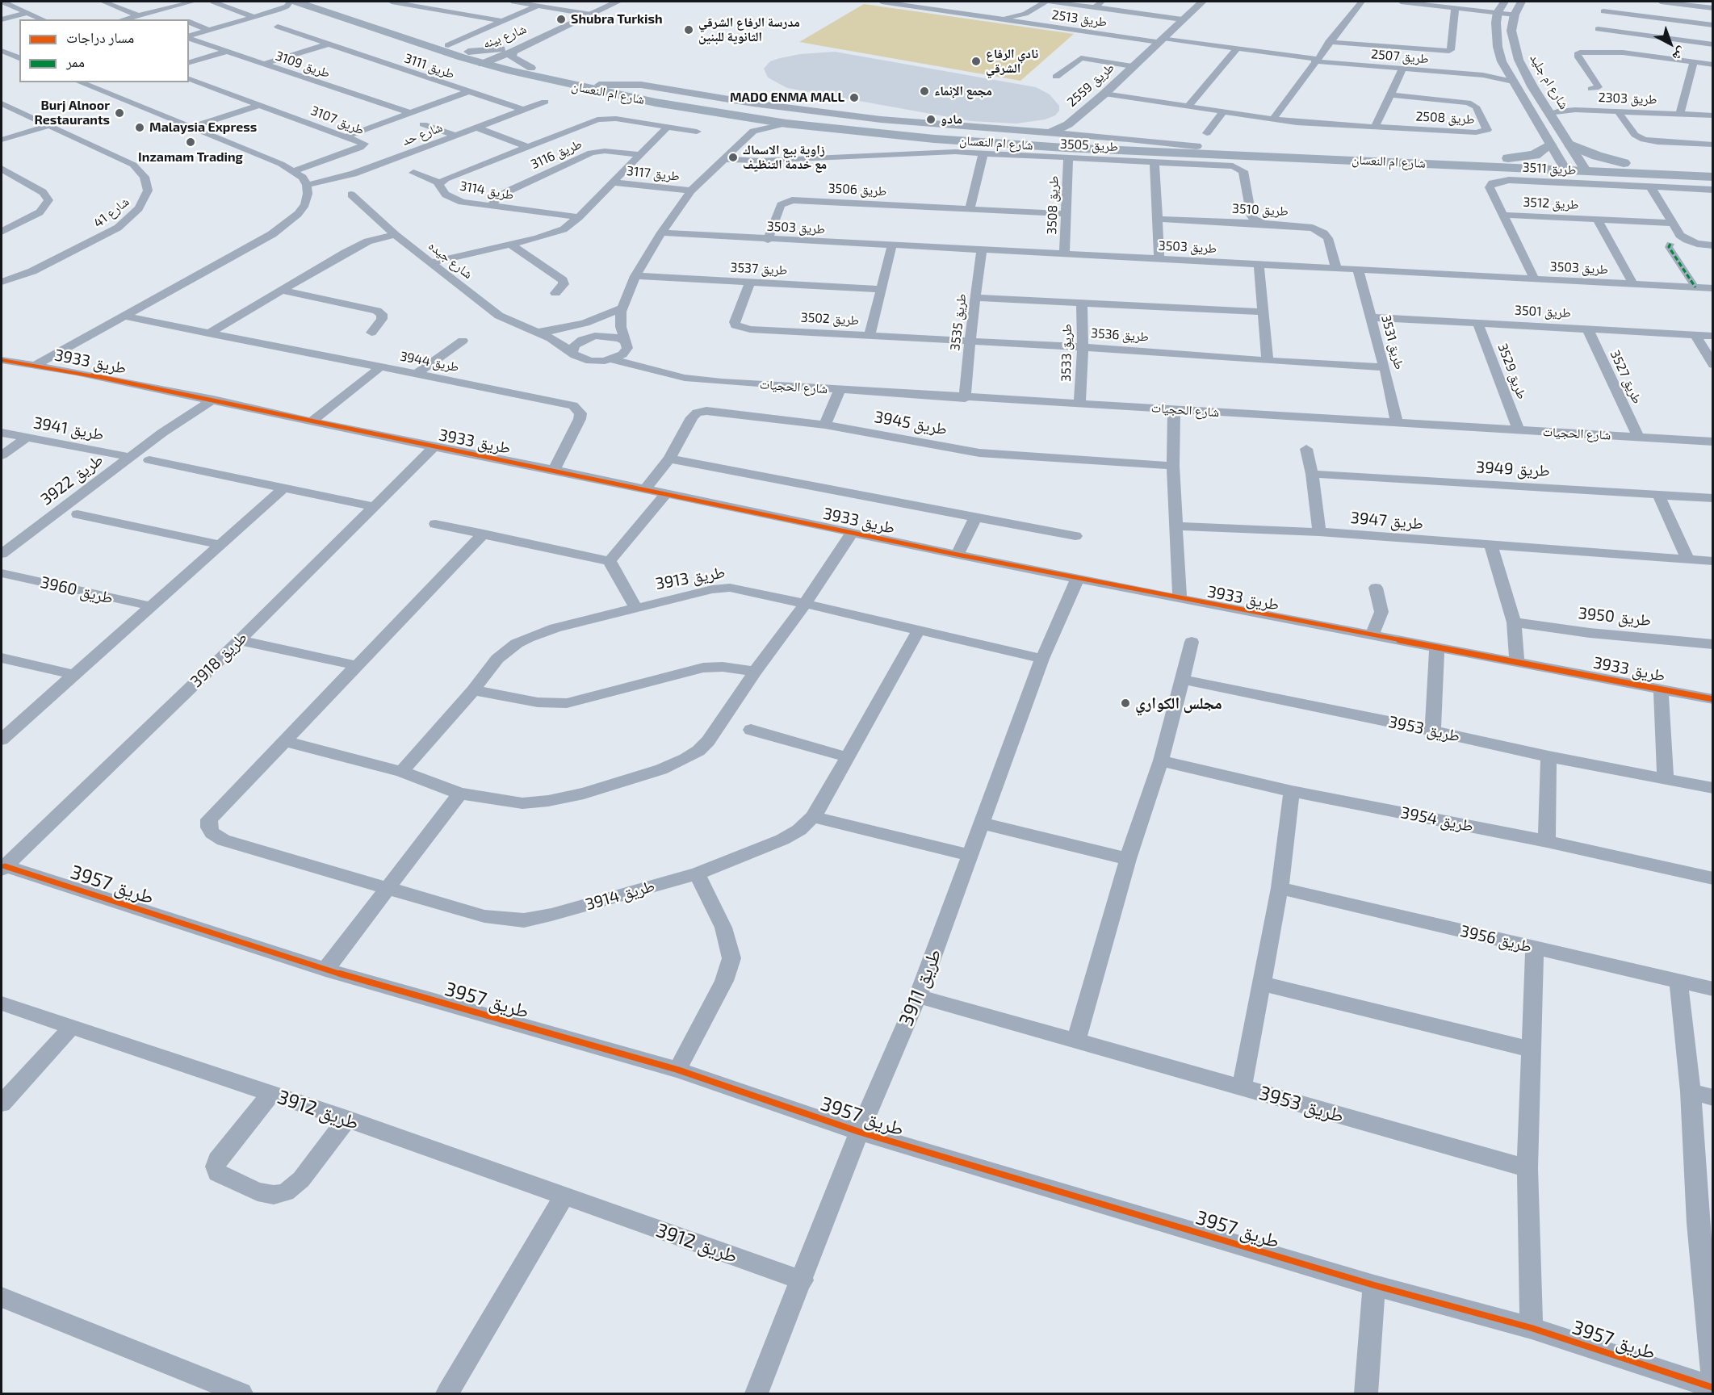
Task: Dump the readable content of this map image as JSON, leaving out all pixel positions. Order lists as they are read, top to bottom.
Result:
{
  "streets": {
    "main road": ["شارع ام النعسان"],
    "street": [
      "طريق 2513",
      "شارع بينه",
      "طريق 2507",
      "طريق 3109",
      "طريق 3111",
      "شارع ام جليد",
      "طريق 2559",
      "طريق 2303",
      "طريق 2508",
      "طريق 3107",
      "شارع حد",
      "طريق 3505",
      "طريق 3116",
      "طريق 3511",
      "طريق 3117",
      "طريق 3506",
      "طريق 3114",
      "طريق 3512",
      "طريق 3508",
      "طريق 3510",
      "شارع 41",
      "طريق 3503",
      "شارع جيده",
      "طريق 3537",
      "طريق 3501",
      "طريق 3502",
      "طريق 3535",
      "طريق 3536",
      "طريق 3531",
      "طريق 3533",
      "طريق 3933",
      "طريق 3944",
      "طريق 3529",
      "طريق 3527",
      "شارع الحجيات",
      "طريق 3945",
      "طريق 3941",
      "طريق 3949",
      "طريق 3922",
      "طريق 3947",
      "طريق 3913",
      "طريق 3960",
      "طريق 3950",
      "طريق 3918",
      "طريق 3953",
      "طريق 3954",
      "طريق 3957",
      "طريق 3914",
      "طريق 3956",
      "طريق 3911",
      "طريق 3912"
    ]
  },
  "crossings": [
    ["شارع بينه", "شارع ام النعسان"],
    ["طريق 2507", "شارع ام جليد"],
    ["طريق 2507", "طريق 2559"],
    ["طريق 3111", "شارع حد"],
    ["شارع ام جليد", "شارع ام النعسان"],
    ["شارع ام جليد", "طريق 2303"],
    ["طريق 2559", "طريق 2508"],
    ["شارع حد", "طريق 3933"],
    ["طريق 3505", "طريق 3508"],
    ["طريق 3505", "طريق 3510"],
    ["طريق 3116", "طريق 3117"],
    ["طريق 3116", "طريق 3114"],
    ["طريق 3511", "طريق 3512"],
    ["طريق 3511", "طريق 3503"],
    ["طريق 3117", "طريق 3114"],
    ["طريق 3117", "شارع جيده"],
    ["طريق 3506", "طريق 3508"],
    ["طريق 3506", "طريق 3503"],
    ["طريق 3512", "طريق 3503"],
    ["طريق 3508", "طريق 3503"],
    ["طريق 3510", "طريق 3503"],
    ["طريق 3503", "طريق 3535"],
    ["طريق 3503", "طريق 3531"],
    ["شارع جيده", "شارع الحجيات"],
    ["طريق 3537", "طريق 3502"],
    ["طريق 3501", "طريق 3531"],
    ["طريق 3501", "طريق 3529"],
    ["طريق 3501", "طريق 3527"],
    ["طريق 3502", "طريق 3535"],
    ["طريق 3502", "طريق 3536"],
    ["طريق 3535", "طريق 3536"],
    ["طريق 3535", "شارع الحجيات"],
    ["طريق 3536", "طريق 3531"],
    ["طريق 3536", "طريق 3533"],
    ["طريق 3531", "شارع الحجيات"],
    ["طريق 3533", "شارع الحجيات"],
    ["طريق 3933", "طريق 3944"],
    ["طريق 3933", "طريق 3945"],
    ["طريق 3933", "طريق 3922"],
    ["طريق 3933", "طريق 3918"],
    ["طريق 3933", "طريق 3911"],
    ["طريق 3529", "شارع الحجيات"],
    ["طريق 3527", "شارع الحجيات"],
    ["طريق 3941", "طريق 3922"],
    ["طريق 3913", "طريق 3914"],
    ["طريق 3913", "طريق 3911"],
    ["طريق 3918", "طريق 3957"],
    ["طريق 3953", "طريق 3911"],
    ["طريق 3957", "طريق 3911"],
    ["طريق 3911", "طريق 3912"]
  ],
  "places": [
    "Shubra Turkish",
    "مدرسة الرفاع الشرقي الثانوية للبنين",
    "نادي الرفاع الشرقي",
    "مجمع الإنماء",
    "MADO ENMA MALL",
    "Burj Alnoor Restaurants",
    "مادو",
    "Malaysia Express",
    "Inzamam Trading",
    "زاوية بيع الاسماك مع خدمة التنظيف",
    "مجلس الكواري"
  ],
  "legend": ["مسار دراجات", "ممر"],
  "north": "bottom right"
}
